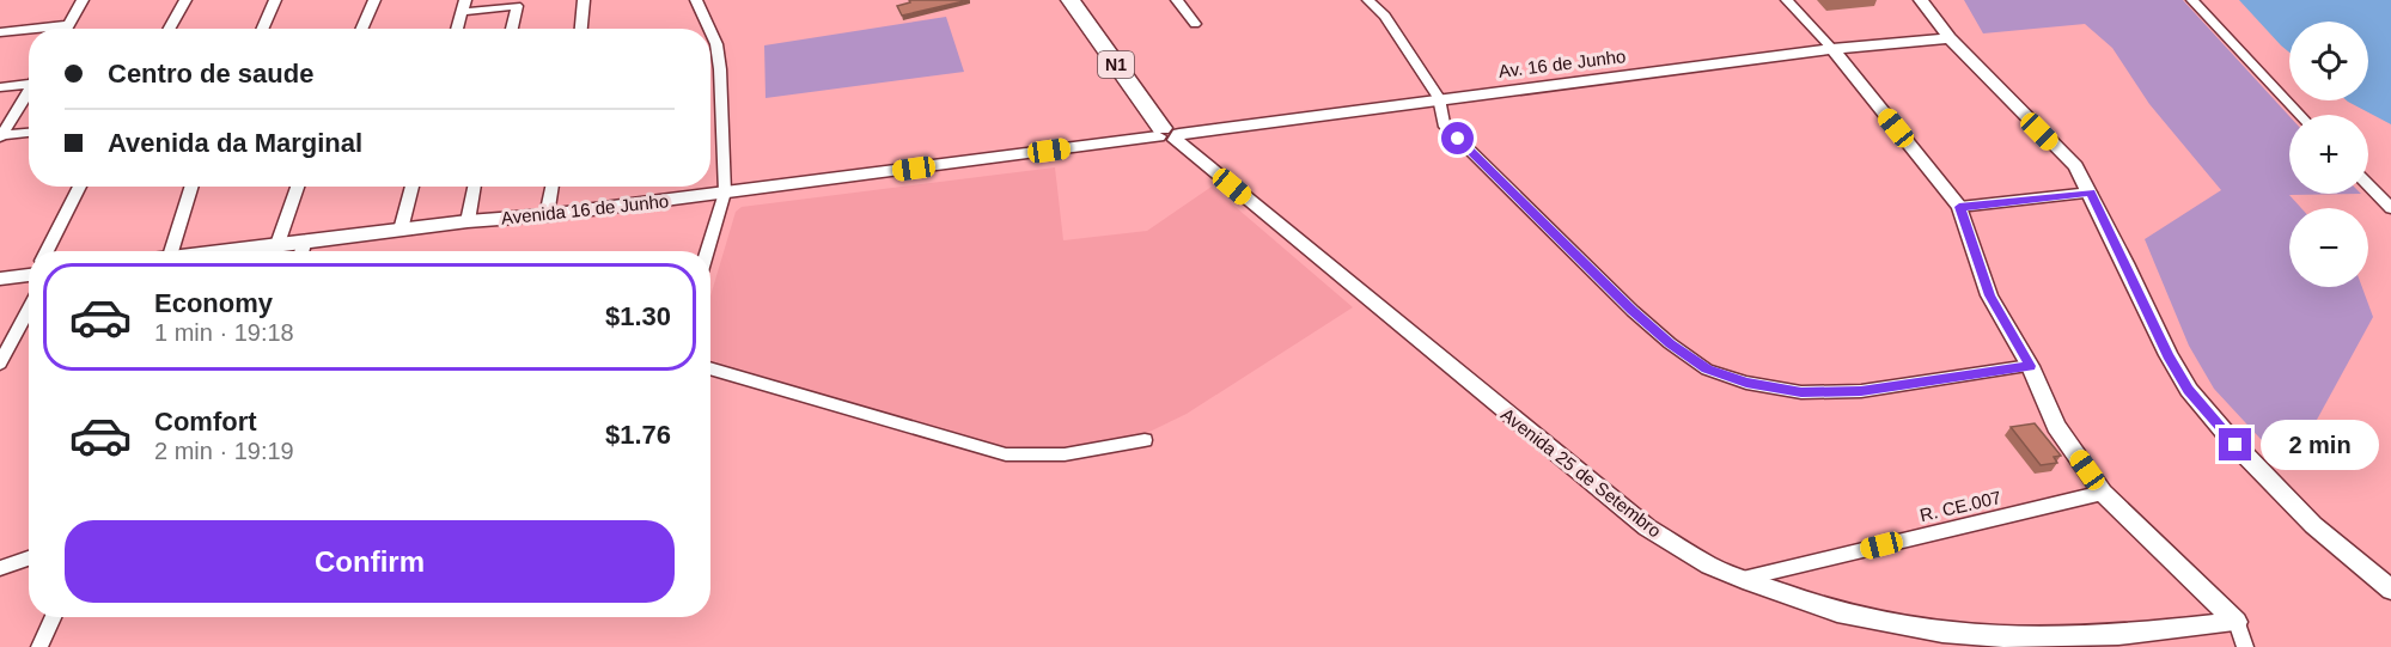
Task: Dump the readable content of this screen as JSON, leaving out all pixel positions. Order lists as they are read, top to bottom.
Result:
{
  "streets": {
    "highway": ["N1", "Avenida 25 de Setembro"],
    "street": ["Av. 16 de Junho", "Avenida 16 de Junho", "R. CE.007"]
  },
  "crossings": [
    ["Av. 16 de Junho", "Avenida 16 de Junho"],
    ["Av. 16 de Junho", "Avenida 25 de Setembro"],
    ["Avenida 16 de Junho", "Avenida 25 de Setembro"],
    ["Avenida 25 de Setembro", "R. CE.007"]
  ],
  "page": {
    "map_buttons": ["+", "−"],
    "banner": ["Centro de saude", "Avenida da Marginal"],
    "list": [
      {
        "name": "Economy",
        "note": "1 min · 19:18",
        "value": "$1.30"
      },
      {
        "name": "Comfort",
        "note": "2 min · 19:19",
        "value": "$1.76"
      }
    ],
    "bubble": "2 min",
    "buttons": "Confirm"
  }
}
